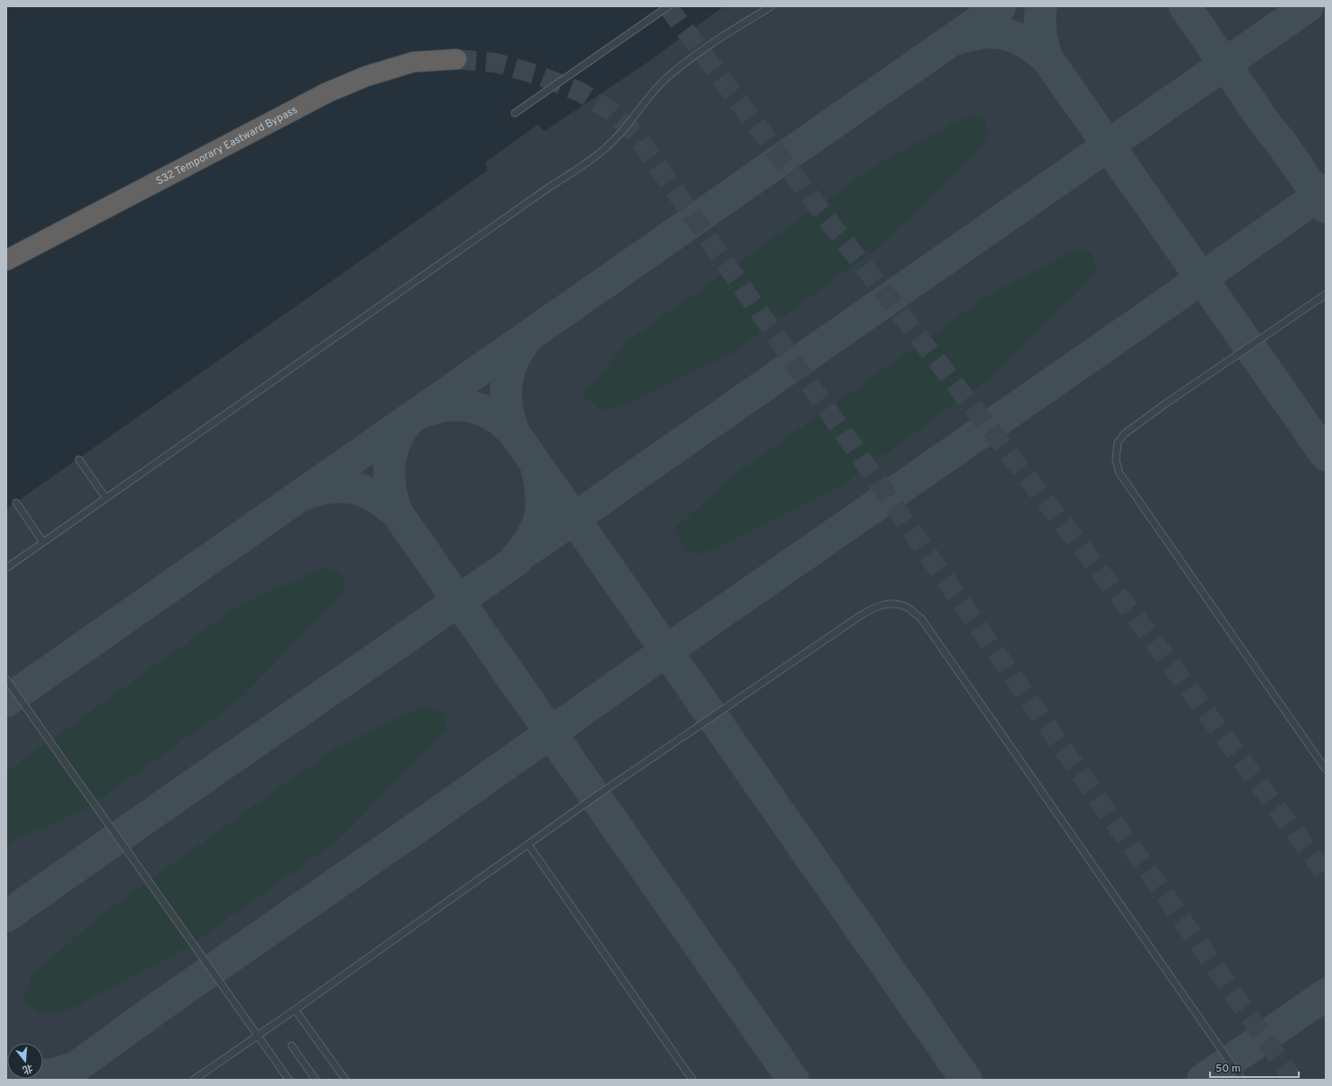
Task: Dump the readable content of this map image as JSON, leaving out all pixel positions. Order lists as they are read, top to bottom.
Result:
{
  "streets": {
    "highway": ["S32 Temporary Eastward Bypass"]
  },
  "scale_bar": "50 m",
  "north": "bottom"
}
